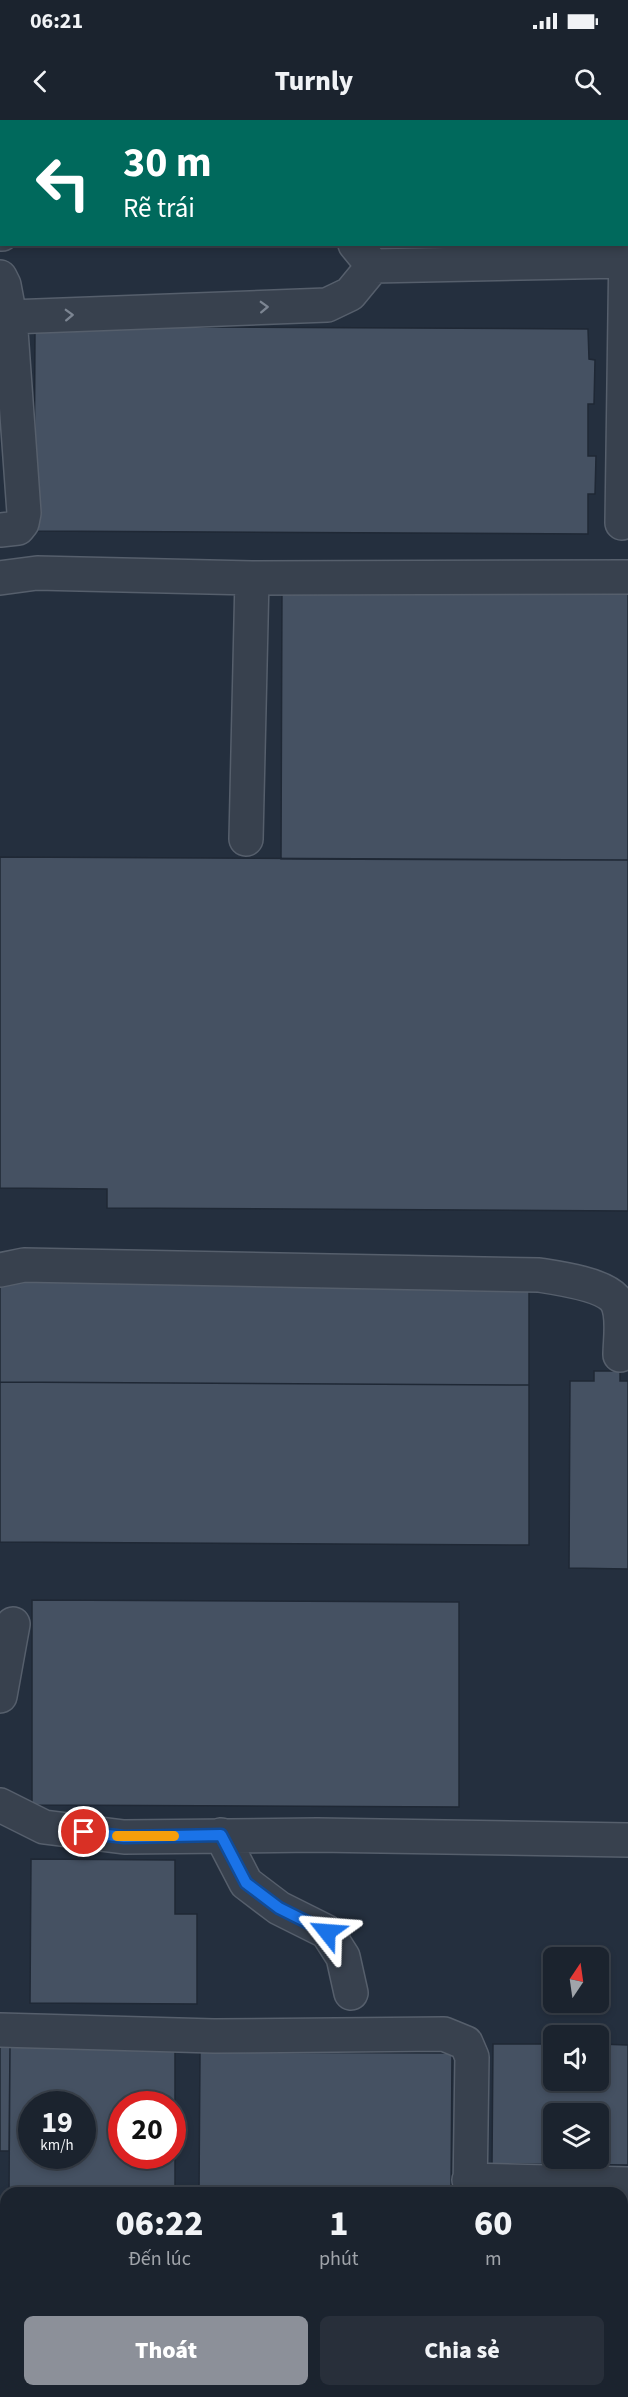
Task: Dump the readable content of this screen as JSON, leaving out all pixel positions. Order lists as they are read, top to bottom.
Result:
{
  "north": "top",
  "page": {
    "status": "06:21",
    "header": "Turnly",
    "turn": ["30 m", "Rẽ trái"],
    "speed": "19 km/h",
    "limit": "20",
    "eta": [
      "06:22",
      "Đến lúc",
      "1",
      "phút",
      "60",
      "m"
    ],
    "buttons": ["Thoát", "Chia sẻ"]
  }
}
